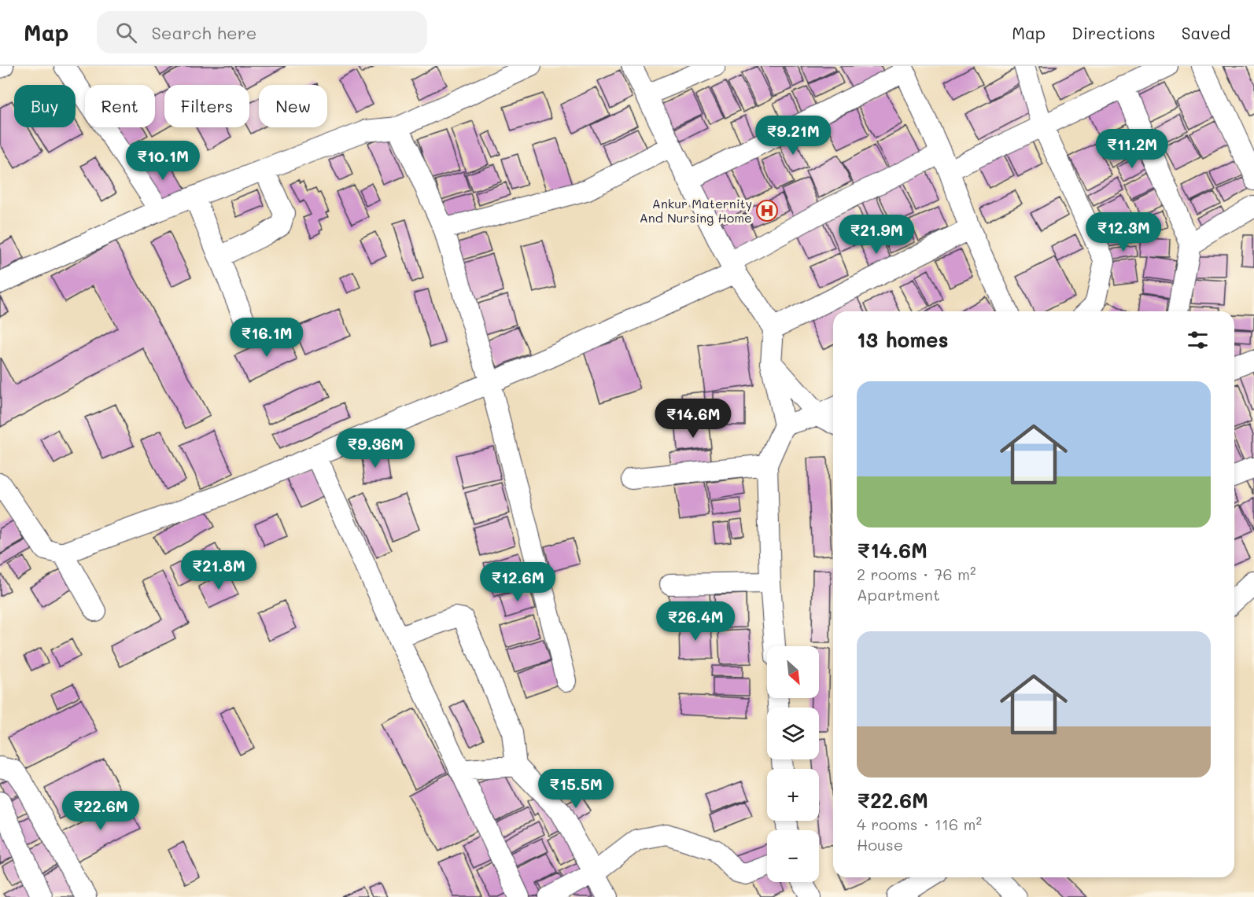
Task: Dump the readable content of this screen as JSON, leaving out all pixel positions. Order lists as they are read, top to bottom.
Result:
{
  "places": {
    "hospital": ["Ankur Maternity And Nursing Home"]
  },
  "north": "bottom right",
  "page": {
    "header": "Map",
    "search": "Search here",
    "nav": ["Map", "Directions", "Saved"],
    "chip": [
      "Buy",
      "Rent",
      "Filters",
      "New"
    ],
    "price": [
      "₹9.21M",
      "₹11.2M",
      "₹10.1M",
      "₹12.3M",
      "₹21.9M",
      "₹16.1M",
      "₹14.6M",
      "₹9.36M",
      "₹21.8M",
      "₹12.6M",
      "₹26.4M",
      "₹15.5M",
      "₹22.6M"
    ],
    "heading": "13 homes",
    "list": [
      {
        "name": "₹14.6M",
        "note": "2 rooms · 76 m² · Apartment"
      },
      {
        "name": "₹22.6M",
        "note": "4 rooms · 116 m² · House"
      }
    ],
    "map_buttons": ["+", "−"]
  }
}
